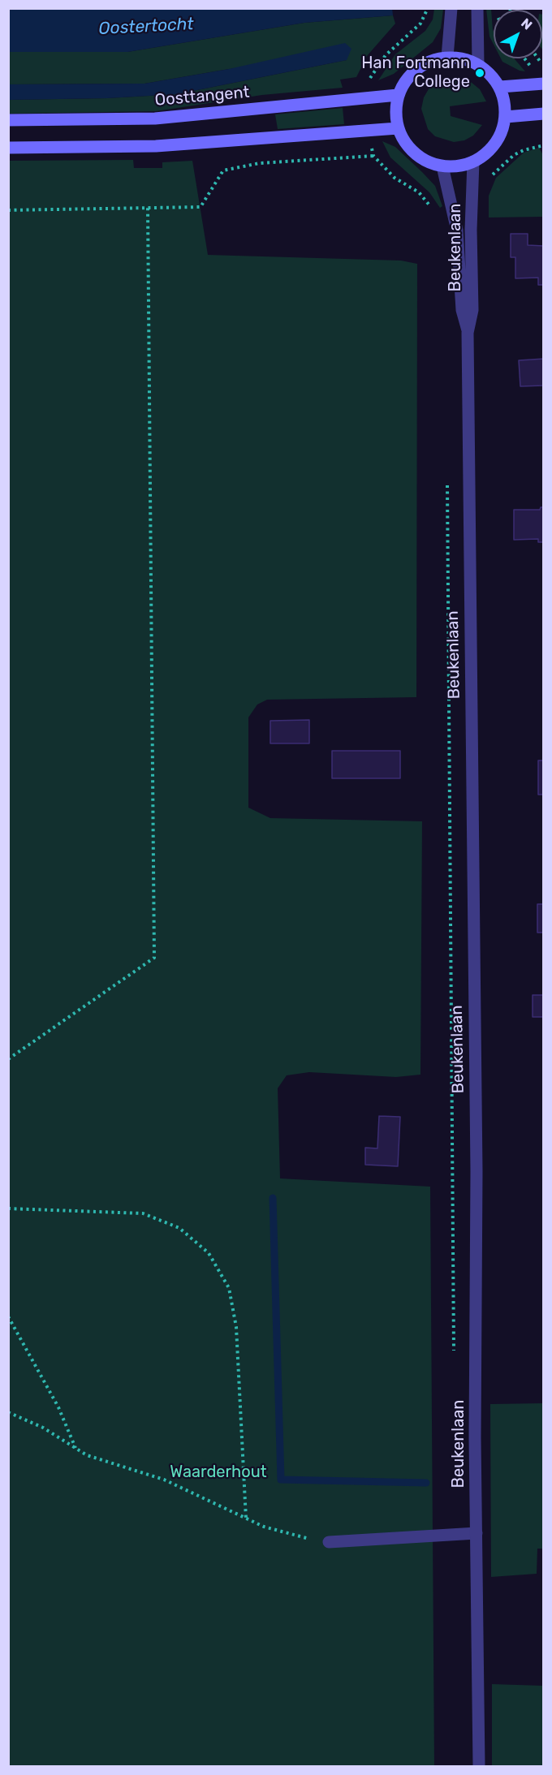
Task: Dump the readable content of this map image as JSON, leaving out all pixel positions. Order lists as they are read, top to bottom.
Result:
{
  "streets": {
    "main road": ["Oosttangent"],
    "street": ["Beukenlaan"]
  },
  "crossings": [
    ["Oosttangent", "Beukenlaan"]
  ],
  "water": ["Oostertocht"],
  "parks": ["Waarderhout"],
  "places": ["Han Fortmann College"],
  "north": "top right"
}
